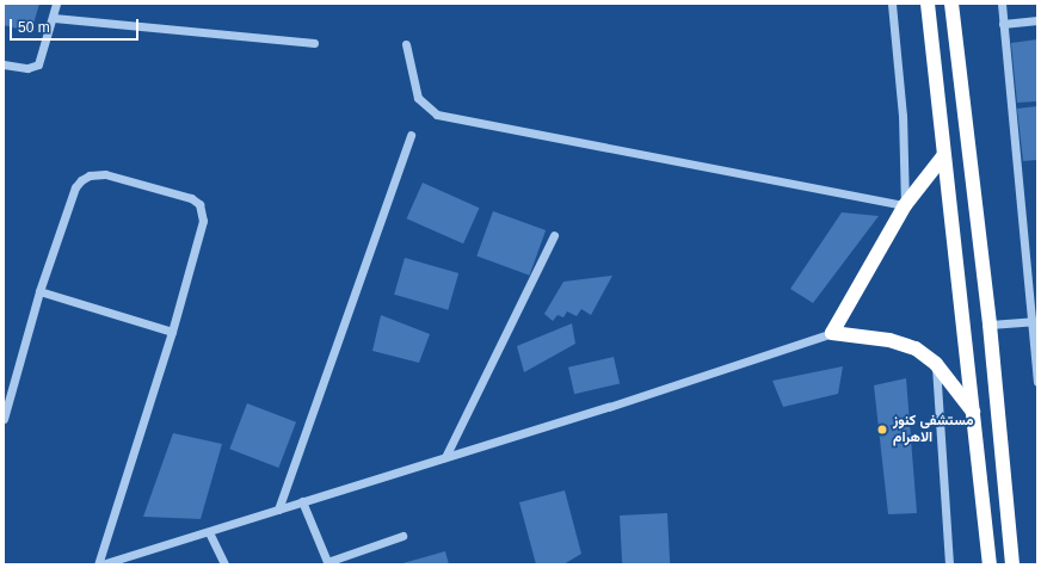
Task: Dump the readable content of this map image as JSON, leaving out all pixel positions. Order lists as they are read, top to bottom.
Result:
{
  "places": ["مستشفى كنوز الاهرام"],
  "scale_bar": "50 m"
}
